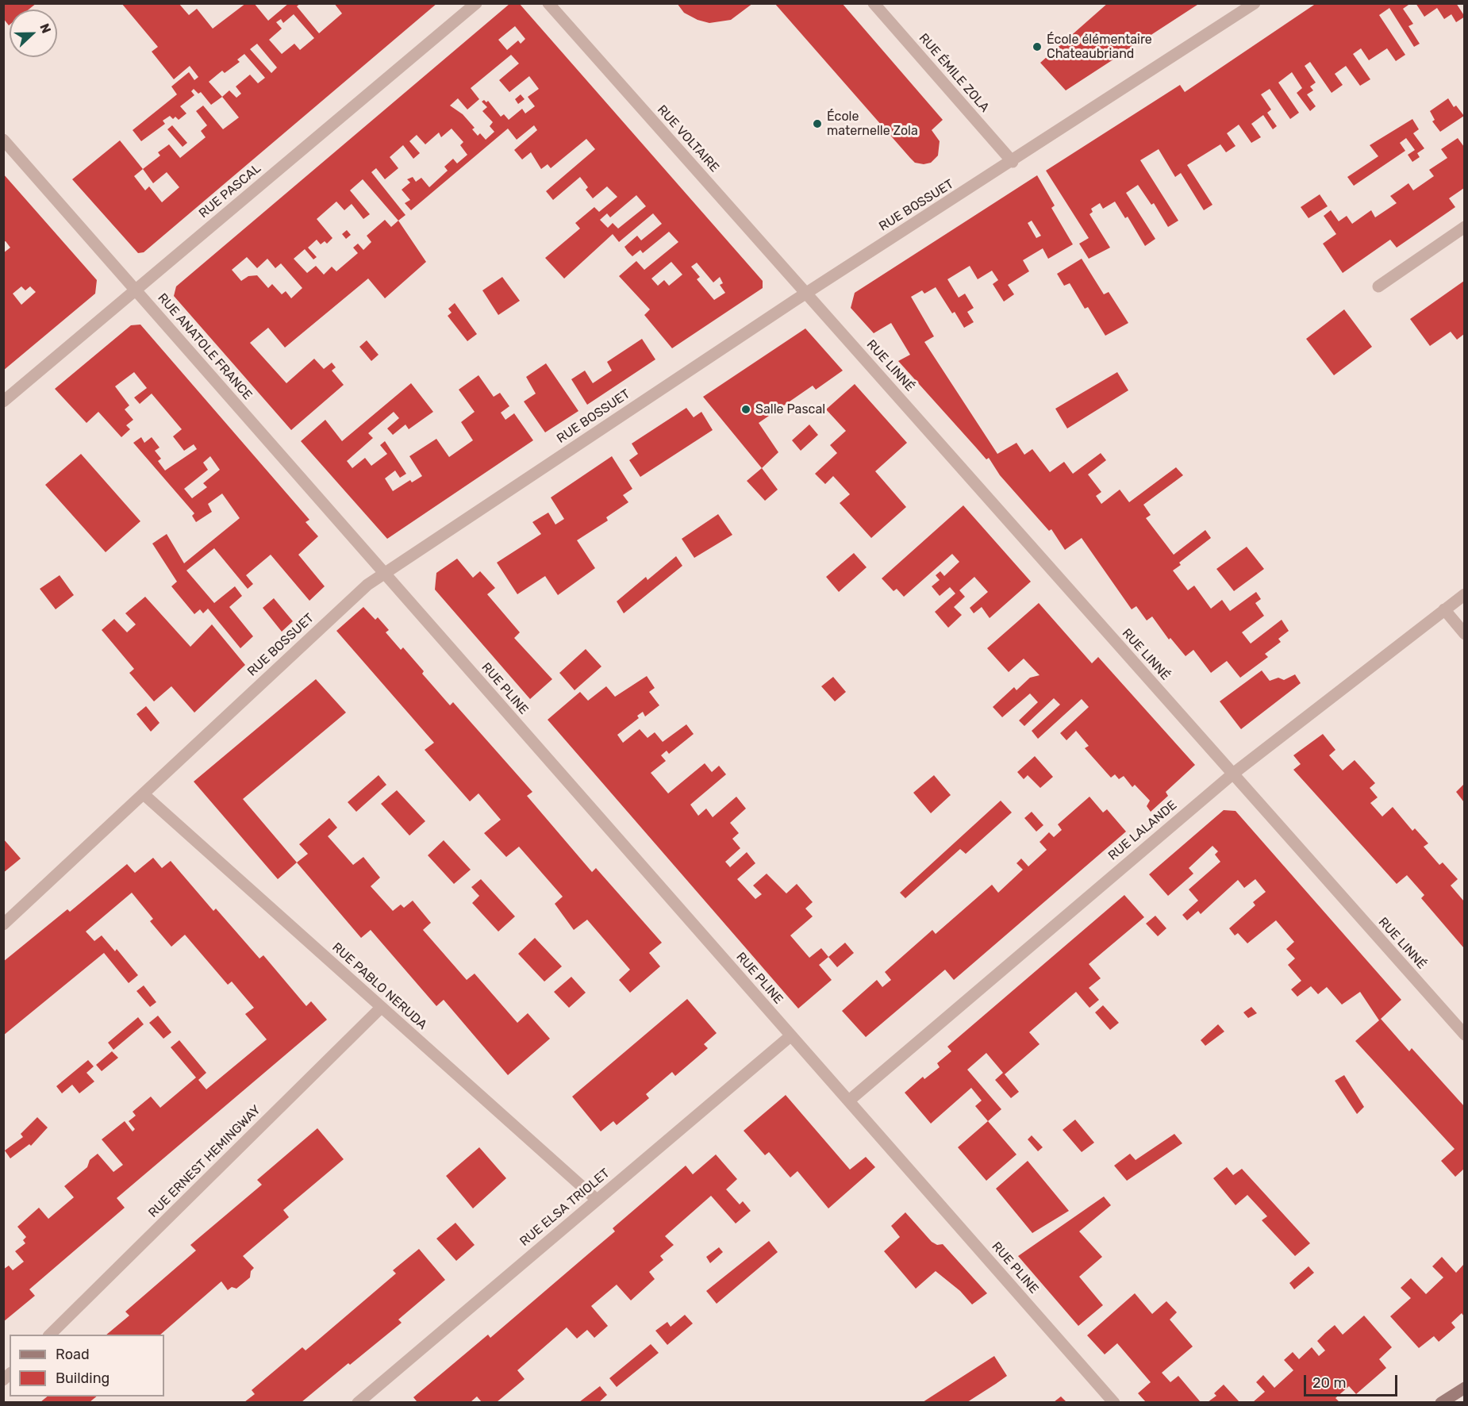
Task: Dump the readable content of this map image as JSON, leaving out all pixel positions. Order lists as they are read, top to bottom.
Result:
{
  "streets": {
    "street": [
      "RUE ÉMILE ZOLA",
      "RUE VOLTAIRE",
      "RUE PASCAL",
      "RUE BOSSUET",
      "RUE ANATOLE FRANCE",
      "RUE LINNÉ",
      "RUE PLINE",
      "RUE LALANDE",
      "RUE PABLO NERUDA",
      "RUE ERNEST HEMINGWAY",
      "RUE ELSA TRIOLET"
    ]
  },
  "crossings": [
    ["RUE ÉMILE ZOLA", "RUE BOSSUET"],
    ["RUE VOLTAIRE", "RUE BOSSUET"],
    ["RUE VOLTAIRE", "RUE LINNÉ"],
    ["RUE PASCAL", "RUE ANATOLE FRANCE"],
    ["RUE BOSSUET", "RUE ANATOLE FRANCE"],
    ["RUE BOSSUET", "RUE LINNÉ"],
    ["RUE BOSSUET", "RUE PLINE"],
    ["RUE BOSSUET", "RUE PABLO NERUDA"],
    ["RUE ANATOLE FRANCE", "RUE PLINE"],
    ["RUE LINNÉ", "RUE LALANDE"],
    ["RUE PLINE", "RUE LALANDE"],
    ["RUE PLINE", "RUE ELSA TRIOLET"],
    ["RUE PABLO NERUDA", "RUE ERNEST HEMINGWAY"],
    ["RUE PABLO NERUDA", "RUE ELSA TRIOLET"]
  ],
  "places": ["École élémentaire Chateaubriand", "École maternelle Zola", "Salle Pascal"],
  "legend": ["Road", "Building"],
  "scale_bar": "20 m",
  "north": "right"
}
